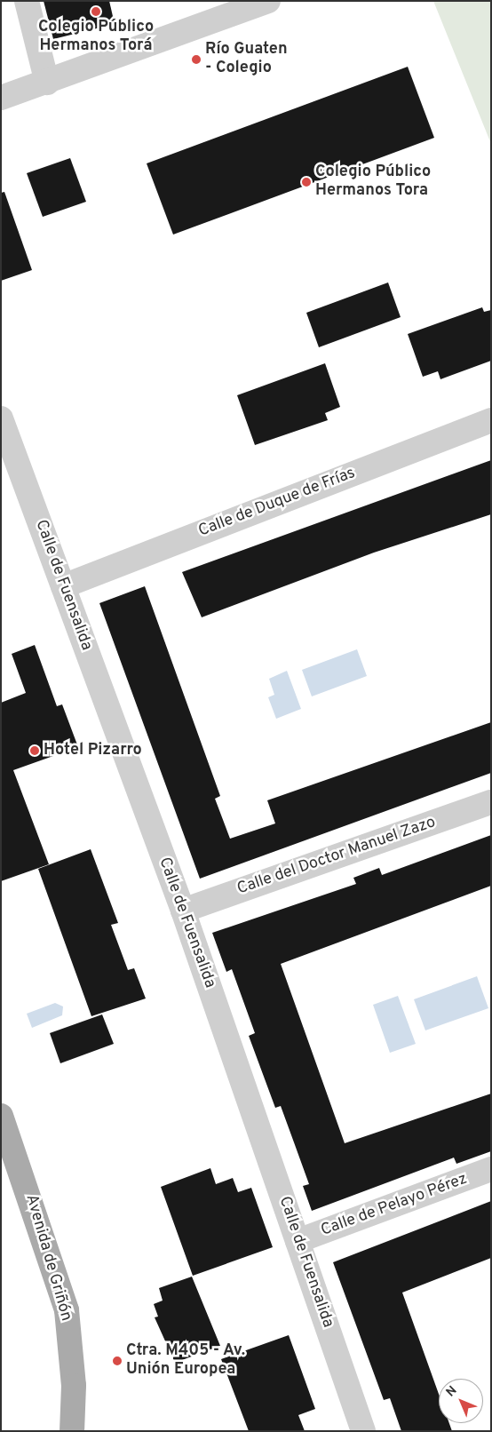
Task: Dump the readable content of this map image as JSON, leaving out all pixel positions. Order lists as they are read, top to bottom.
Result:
{
  "streets": {
    "main road": ["Avenida de Griñón"],
    "street": [
      "Calle de Duque de Frías",
      "Calle de Fuensalida",
      "Calle del Doctor Manuel Zazo",
      "Calle de Pelayo Pérez"
    ]
  },
  "crossings": [
    ["Calle de Duque de Frías", "Calle de Fuensalida"],
    ["Calle de Fuensalida", "Calle del Doctor Manuel Zazo"],
    ["Calle de Fuensalida", "Calle de Pelayo Pérez"]
  ],
  "places": [
    "Colegio Público Hermanos Torá",
    "Río Guaten - Colegio",
    "Colegio Público Hermanos Tora",
    "Hotel Pizarro",
    "Ctra. M405 - Av. Unión Europea"
  ],
  "north": "top left"
}
